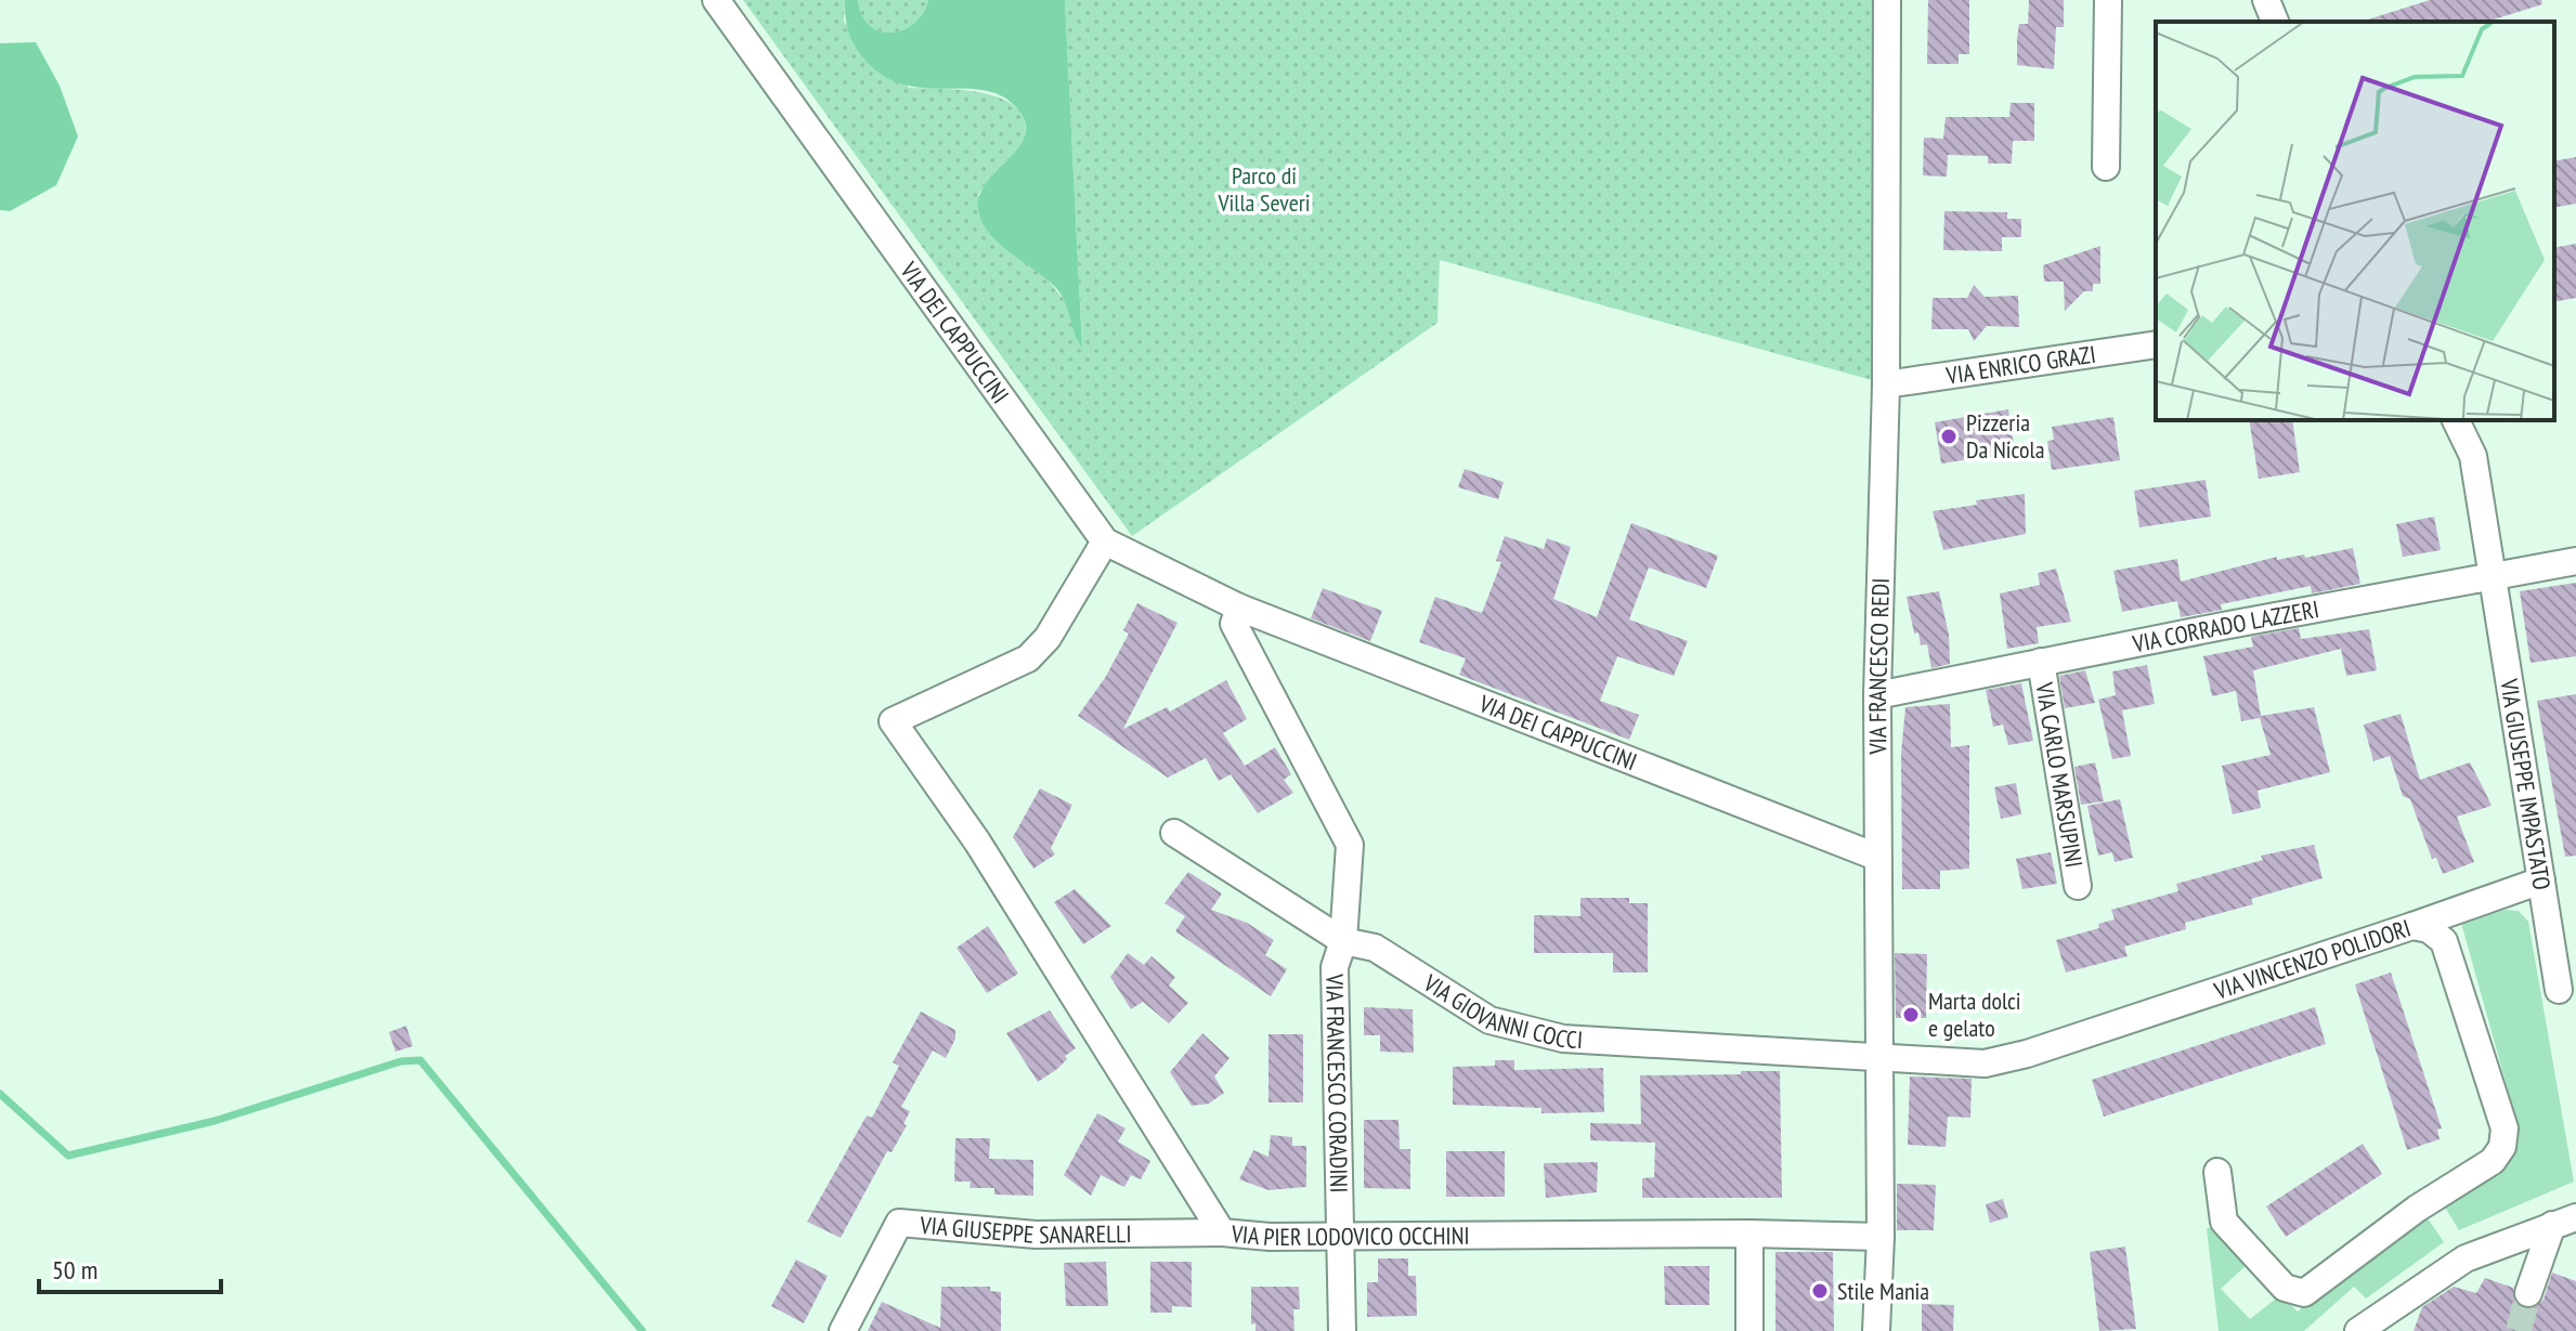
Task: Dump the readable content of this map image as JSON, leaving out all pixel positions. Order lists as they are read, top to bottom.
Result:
{
  "streets": {
    "street": [
      "VIA DEI CAPPUCCINI",
      "VIA ENRICO GRAZI",
      "VIA CORRADO LAZZERI",
      "VIA FRANCESCO REDI",
      "VIA CARLO MARSUPINI",
      "VIA GIUSEPPE IMPASTATO",
      "VIA VINCENZO POLIDORI",
      "VIA GIOVANNI COCCI",
      "VIA FRANCESCO CORADINI",
      "VIA GIUSEPPE SANARELLI",
      "VIA PIER LODOVICO OCCHINI"
    ]
  },
  "crossings": [
    ["VIA DEI CAPPUCCINI", "VIA FRANCESCO REDI"],
    ["VIA DEI CAPPUCCINI", "VIA PIER LODOVICO OCCHINI"],
    ["VIA ENRICO GRAZI", "VIA FRANCESCO REDI"],
    ["VIA CORRADO LAZZERI", "VIA FRANCESCO REDI"],
    ["VIA CORRADO LAZZERI", "VIA CARLO MARSUPINI"],
    ["VIA CORRADO LAZZERI", "VIA GIUSEPPE IMPASTATO"],
    ["VIA FRANCESCO REDI", "VIA VINCENZO POLIDORI"],
    ["VIA FRANCESCO REDI", "VIA GIOVANNI COCCI"],
    ["VIA FRANCESCO REDI", "VIA PIER LODOVICO OCCHINI"],
    ["VIA VINCENZO POLIDORI", "VIA GIOVANNI COCCI"],
    ["VIA GIOVANNI COCCI", "VIA FRANCESCO CORADINI"],
    ["VIA FRANCESCO CORADINI", "VIA PIER LODOVICO OCCHINI"],
    ["VIA GIUSEPPE SANARELLI", "VIA PIER LODOVICO OCCHINI"]
  ],
  "parks": ["Parco di Villa Severi"],
  "places": ["Pizzeria Da Nicola", "Marta dolci e gelato", "Stile Mania"],
  "scale_bar": "50 m"
}
